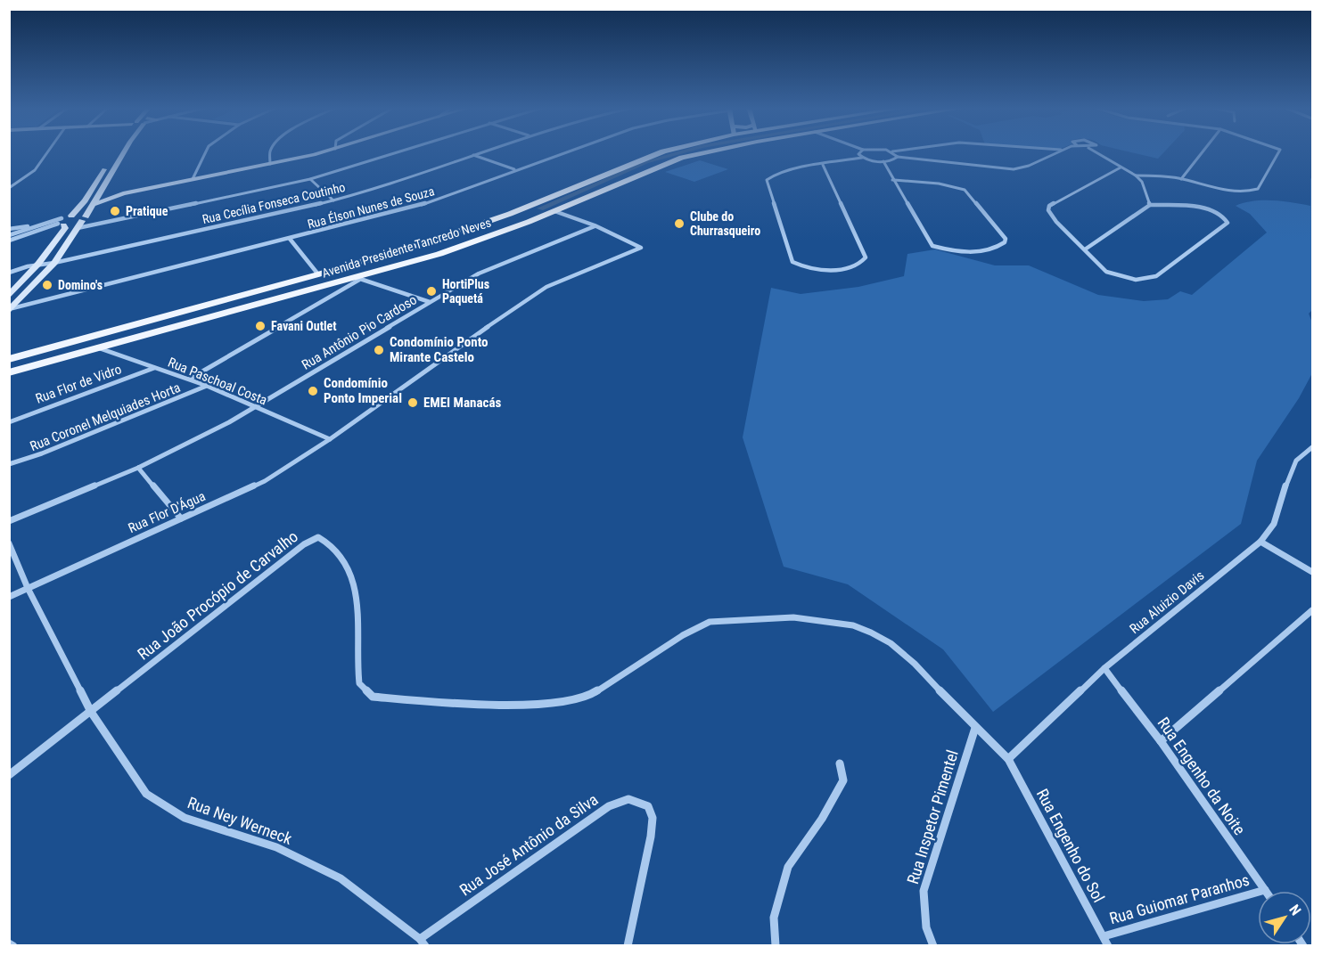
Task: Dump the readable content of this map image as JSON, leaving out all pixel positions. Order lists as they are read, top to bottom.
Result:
{
  "streets": {
    "main road": ["Avenida Presidente Tancredo Neves"],
    "street": [
      "Rua Cecília Fonseca Coutinho",
      "Rua Élson Nunes de Souza",
      "Rua Antônio Pio Cardoso",
      "Rua Paschoal Costa",
      "Rua Flor de Vidro",
      "Rua Coronel Melquiades Horta",
      "Rua Flor D'Água",
      "Rua João Procópio de Carvalho",
      "Rua Aluizio Davis",
      "Rua Engenho da Noite",
      "Rua Inspetor Pimentel",
      "Rua Ney Werneck",
      "Rua José Antônio da Silva",
      "Rua Engenho do Sol",
      "Rua Guiomar Paranhos"
    ]
  },
  "crossings": [
    ["Avenida Presidente Tancredo Neves", "Rua Paschoal Costa"],
    ["Rua Antônio Pio Cardoso", "Rua Paschoal Costa"],
    ["Rua Antônio Pio Cardoso", "Rua Flor D'Água"],
    ["Rua Paschoal Costa", "Rua Flor de Vidro"],
    ["Rua Paschoal Costa", "Rua Coronel Melquiades Horta"],
    ["Rua Paschoal Costa", "Rua Flor D'Água"],
    ["Rua Flor D'Água", "Rua Ney Werneck"],
    ["Rua João Procópio de Carvalho", "Rua Aluizio Davis"],
    ["Rua João Procópio de Carvalho", "Rua Inspetor Pimentel"],
    ["Rua João Procópio de Carvalho", "Rua Ney Werneck"],
    ["Rua João Procópio de Carvalho", "Rua Engenho do Sol"],
    ["Rua Aluizio Davis", "Rua Engenho da Noite"],
    ["Rua Aluizio Davis", "Rua Engenho do Sol"],
    ["Rua Engenho da Noite", "Rua Guiomar Paranhos"],
    ["Rua Ney Werneck", "Rua José Antônio da Silva"],
    ["Rua Engenho do Sol", "Rua Guiomar Paranhos"]
  ],
  "places": [
    "Pratique",
    "Clube do Churrasqueiro",
    "Domino's",
    "HortiPlus Paquetá",
    "Favani Outlet",
    "Condomínio Ponto Mirante Castelo",
    "Condomínio Ponto Imperial",
    "EMEI Manacás"
  ],
  "north": "top right"
}
